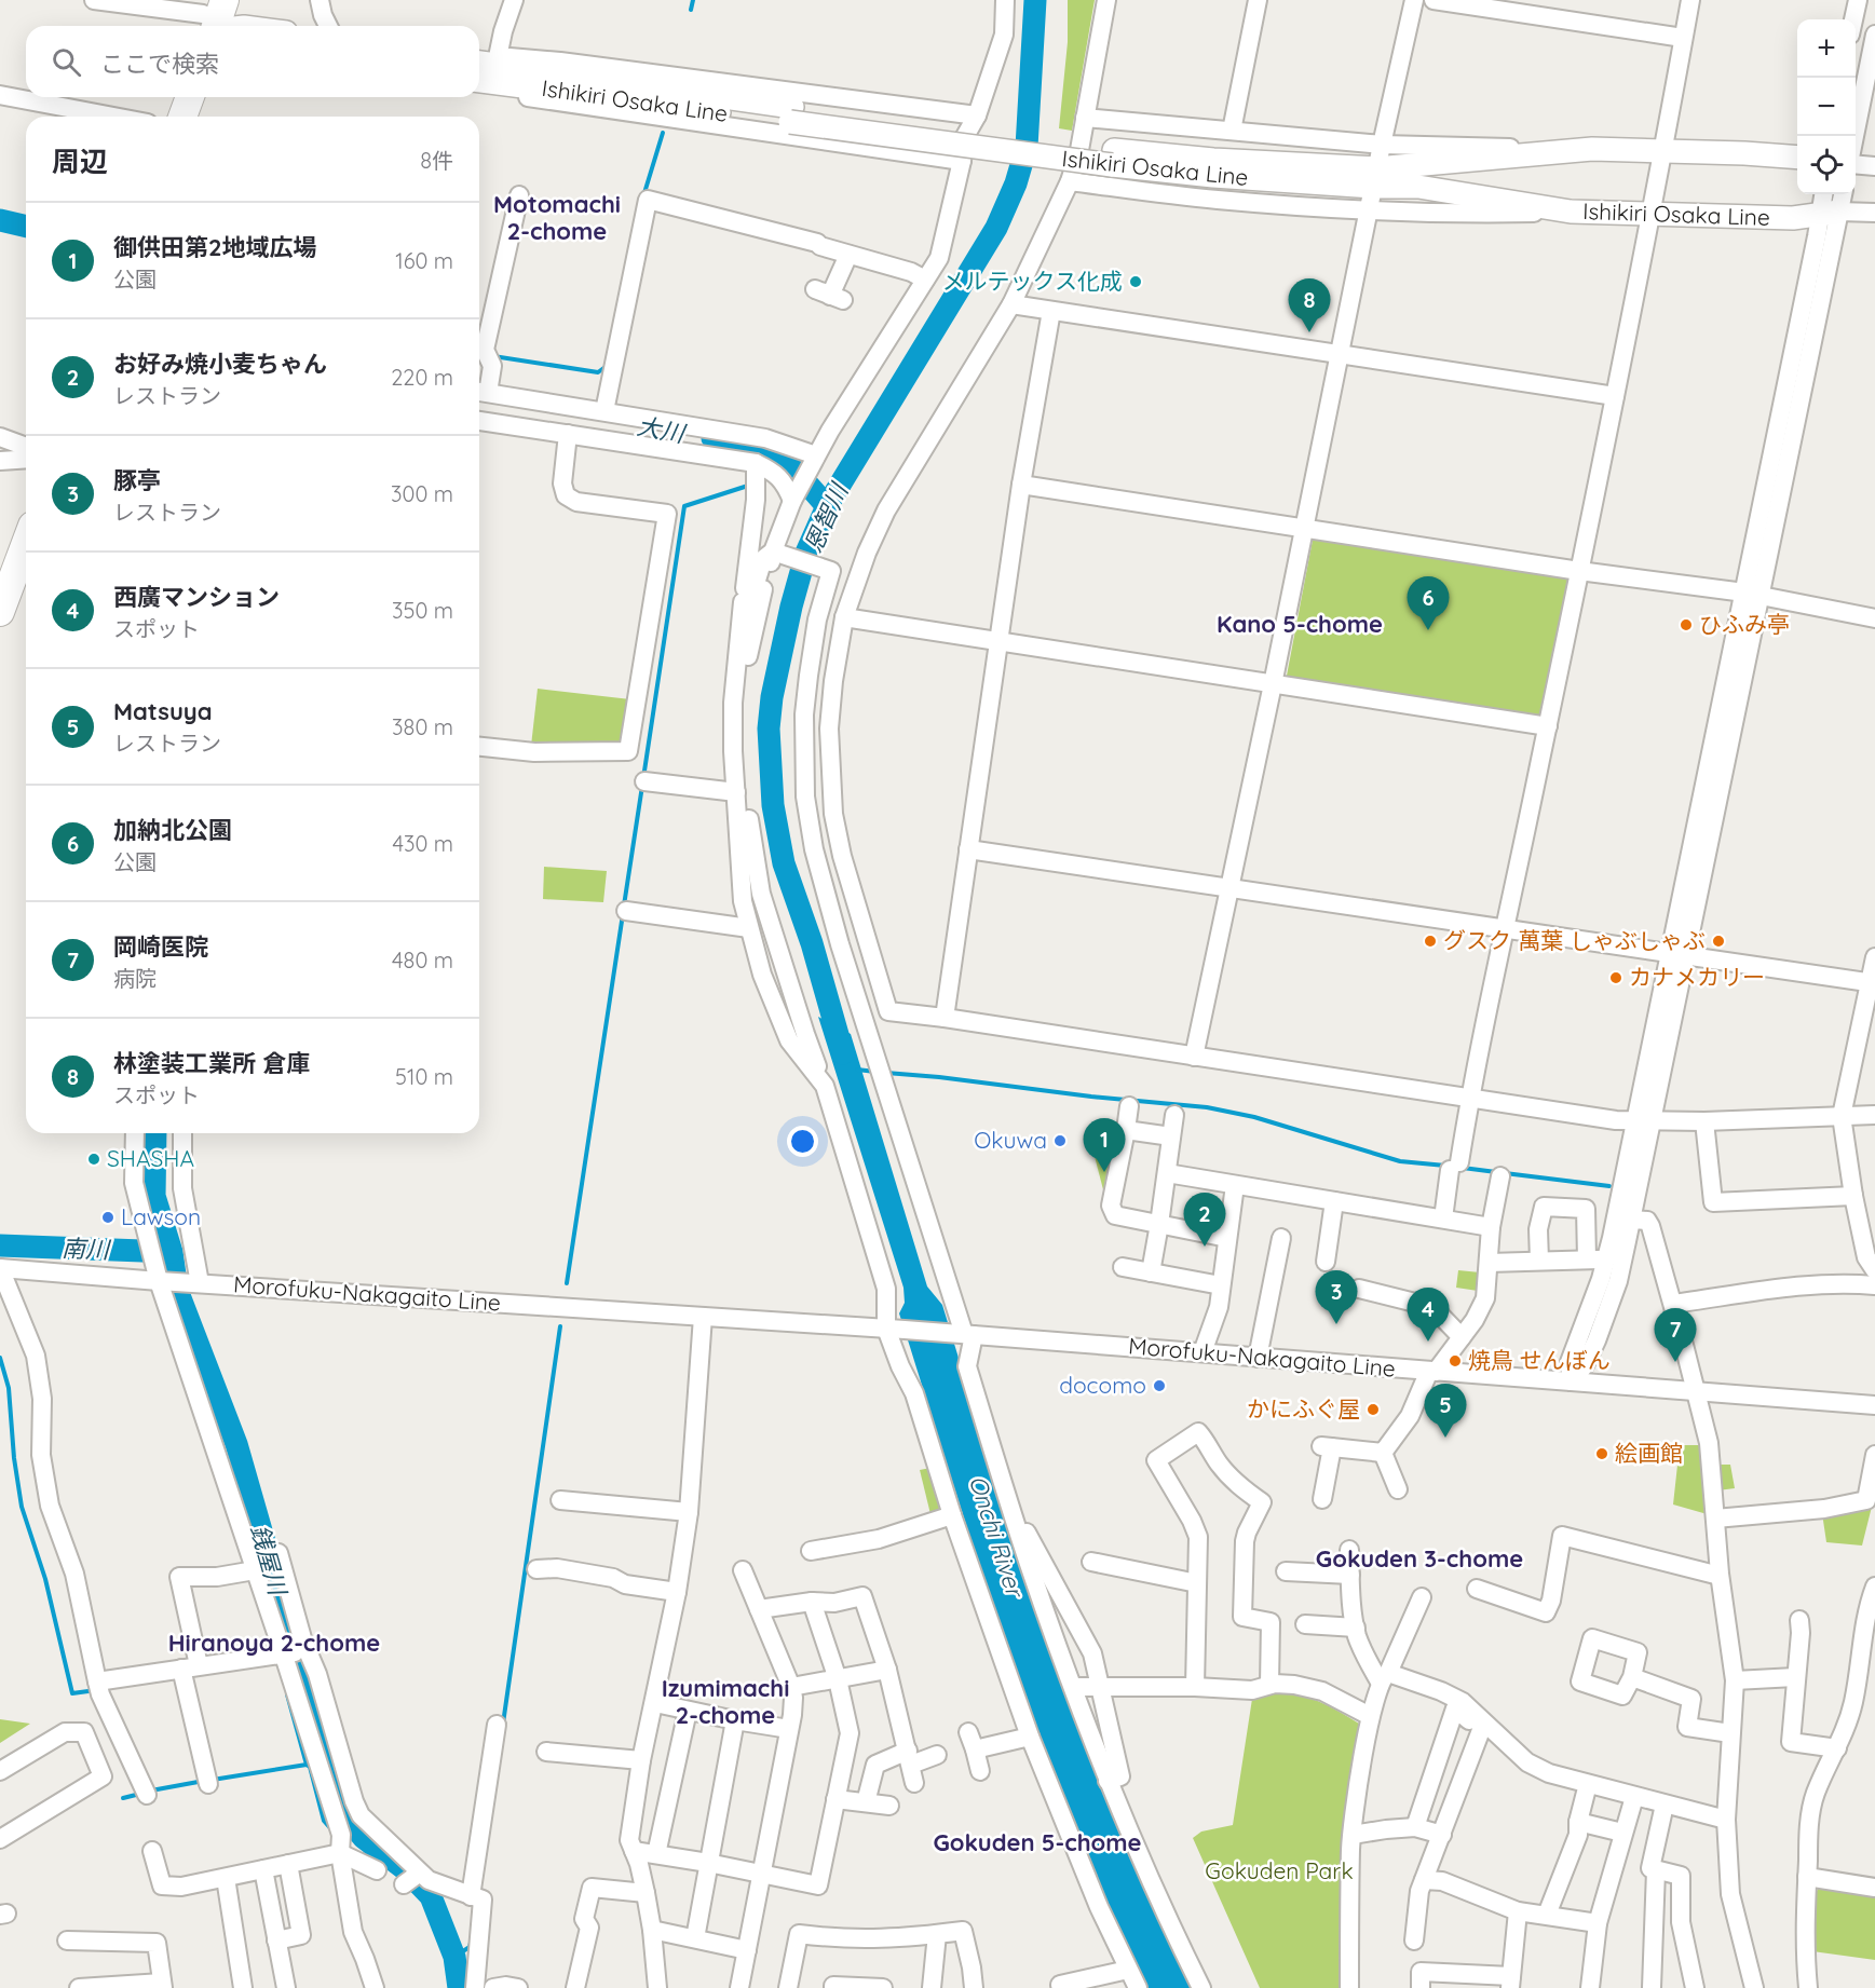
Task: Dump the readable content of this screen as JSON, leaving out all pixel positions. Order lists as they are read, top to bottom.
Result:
{
  "streets": {
    "main road": ["Ishikiri Osaka Line"],
    "street": ["Morofuku-Nakagaito Line"]
  },
  "districts": [
    "Motomachi 2-chome",
    "Kano 5-chome",
    "Gokuden 3-chome",
    "Hiranoya 2-chome",
    "Izumimachi 2-chome",
    "Gokuden 5-chome"
  ],
  "water": [
    "大川",
    "恩智川",
    "南川",
    "Onchi River",
    "銭屋川"
  ],
  "parks": ["Gokuden Park"],
  "places": [
    "メルテックス化成",
    "ひふみ亭",
    "グスク",
    "萬葉 しゃぶしゃぶ",
    "カナメカリー",
    "Okuwa",
    "SHASHA",
    "Lawson",
    "焼鳥 せんぼん",
    "docomo",
    "かにふぐ屋",
    "絵画館"
  ],
  "page": {
    "map_buttons": ["+", "−"],
    "search": "ここで検索",
    "heading": ["周辺", "8件"],
    "list": [
      {
        "mark": "1",
        "name": "御供田第2地域広場",
        "note": "公園",
        "value": "160 m"
      },
      {
        "mark": "2",
        "name": "お好み焼小麦ちゃん",
        "note": "レストラン",
        "value": "220 m"
      },
      {
        "mark": "3",
        "name": "豚亭",
        "note": "レストラン",
        "value": "300 m"
      },
      {
        "mark": "4",
        "name": "西廣マンション",
        "note": "スポット",
        "value": "350 m"
      },
      {
        "mark": "5",
        "name": "Matsuya",
        "note": "レストラン",
        "value": "380 m"
      },
      {
        "mark": "6",
        "name": "加納北公園",
        "note": "公園",
        "value": "430 m"
      },
      {
        "mark": "7",
        "name": "岡崎医院",
        "note": "病院",
        "value": "480 m"
      },
      {
        "mark": "8",
        "name": "林塗装工業所 倉庫",
        "note": "スポット",
        "value": "510 m"
      }
    ],
    "pins": [
      "8",
      "6",
      "1",
      "2",
      "3",
      "4",
      "7",
      "5"
    ]
  }
}
